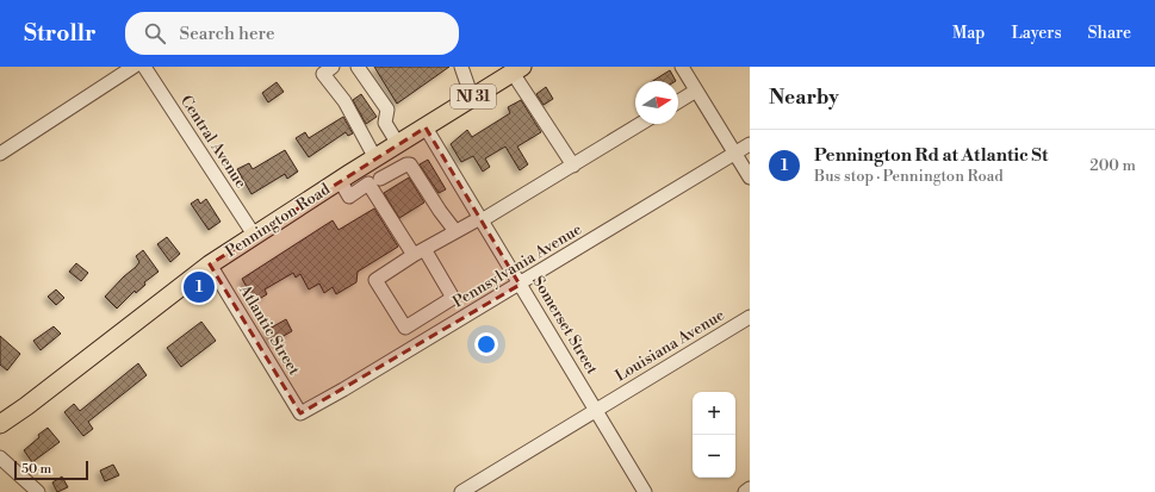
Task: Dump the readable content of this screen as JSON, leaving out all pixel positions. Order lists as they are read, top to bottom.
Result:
{
  "streets": {
    "main road": ["NJ 31", "Pennington Road"],
    "street": [
      "Central Avenue",
      "Pennsylvania Avenue",
      "Somerset Street",
      "Atlantic Street",
      "Louisiana Avenue"
    ]
  },
  "crossings": [
    ["Central Avenue", "Pennington Road"],
    ["Pennington Road", "Somerset Street"],
    ["Pennington Road", "Atlantic Street"],
    ["Pennsylvania Avenue", "Somerset Street"],
    ["Pennsylvania Avenue", "Atlantic Street"],
    ["Somerset Street", "Louisiana Avenue"]
  ],
  "scale_bar": "50 m",
  "north": "right",
  "page": {
    "header": "Strollr",
    "search": "Search here",
    "nav": ["Map", "Layers", "Share"],
    "heading": "Nearby",
    "list": [
      {
        "mark": "1",
        "name": "Pennington Rd at Atlantic St",
        "note": "Bus stop · Pennington Road",
        "value": "200 m"
      }
    ],
    "pins": "1",
    "map_buttons": ["+", "−"],
    "scale": "50 m"
  }
}
